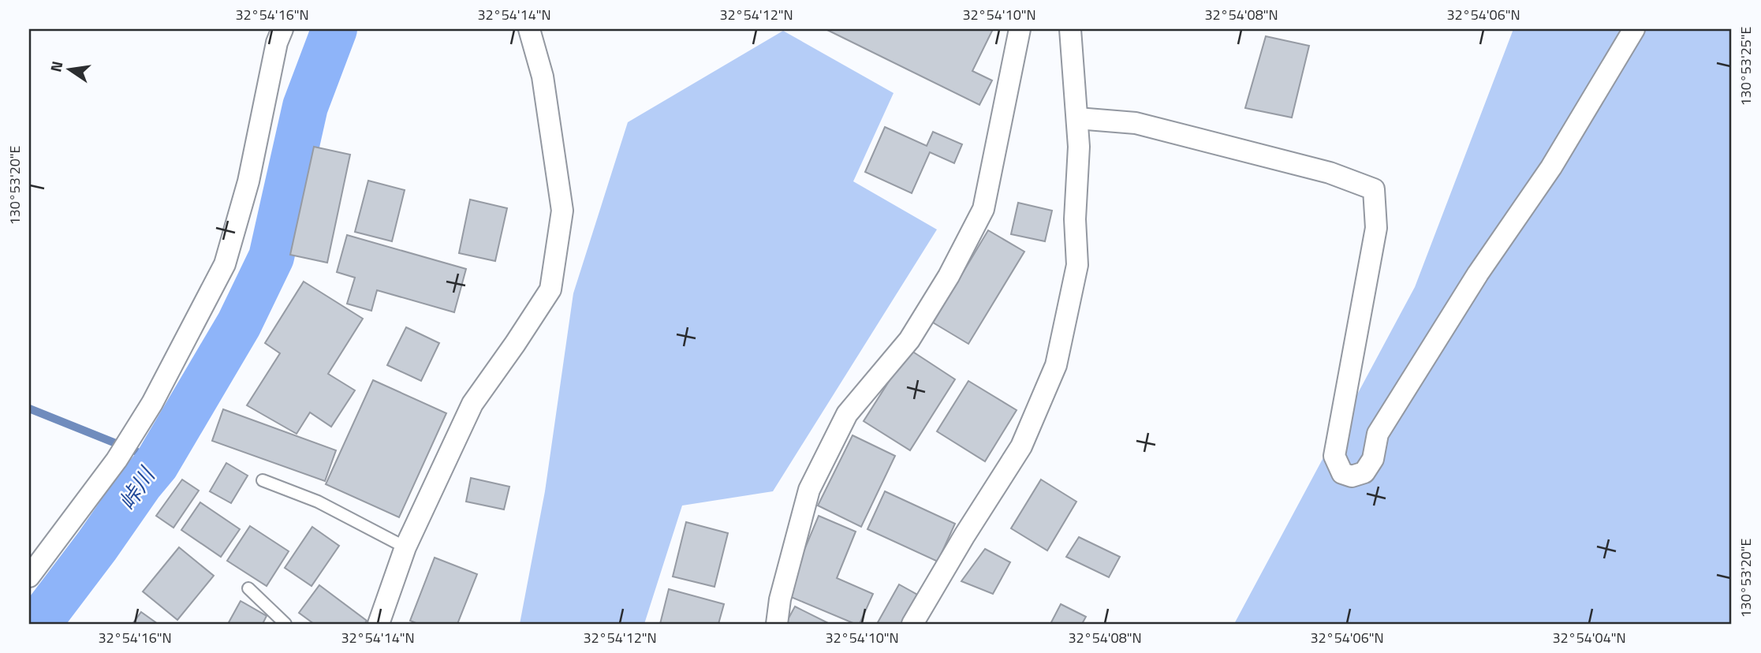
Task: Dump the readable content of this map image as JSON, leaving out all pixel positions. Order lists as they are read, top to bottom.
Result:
{
  "water": ["峠川"],
  "north": "left",
  "coordinates": [
    "32°54'16\"N",
    "32°54'14\"N",
    "32°54'12\"N",
    "32°54'10\"N",
    "32°54'08\"N",
    "32°54'06\"N",
    "130°53'25\"E",
    "130°53'20\"E",
    "32°54'04\"N"
  ]
}
